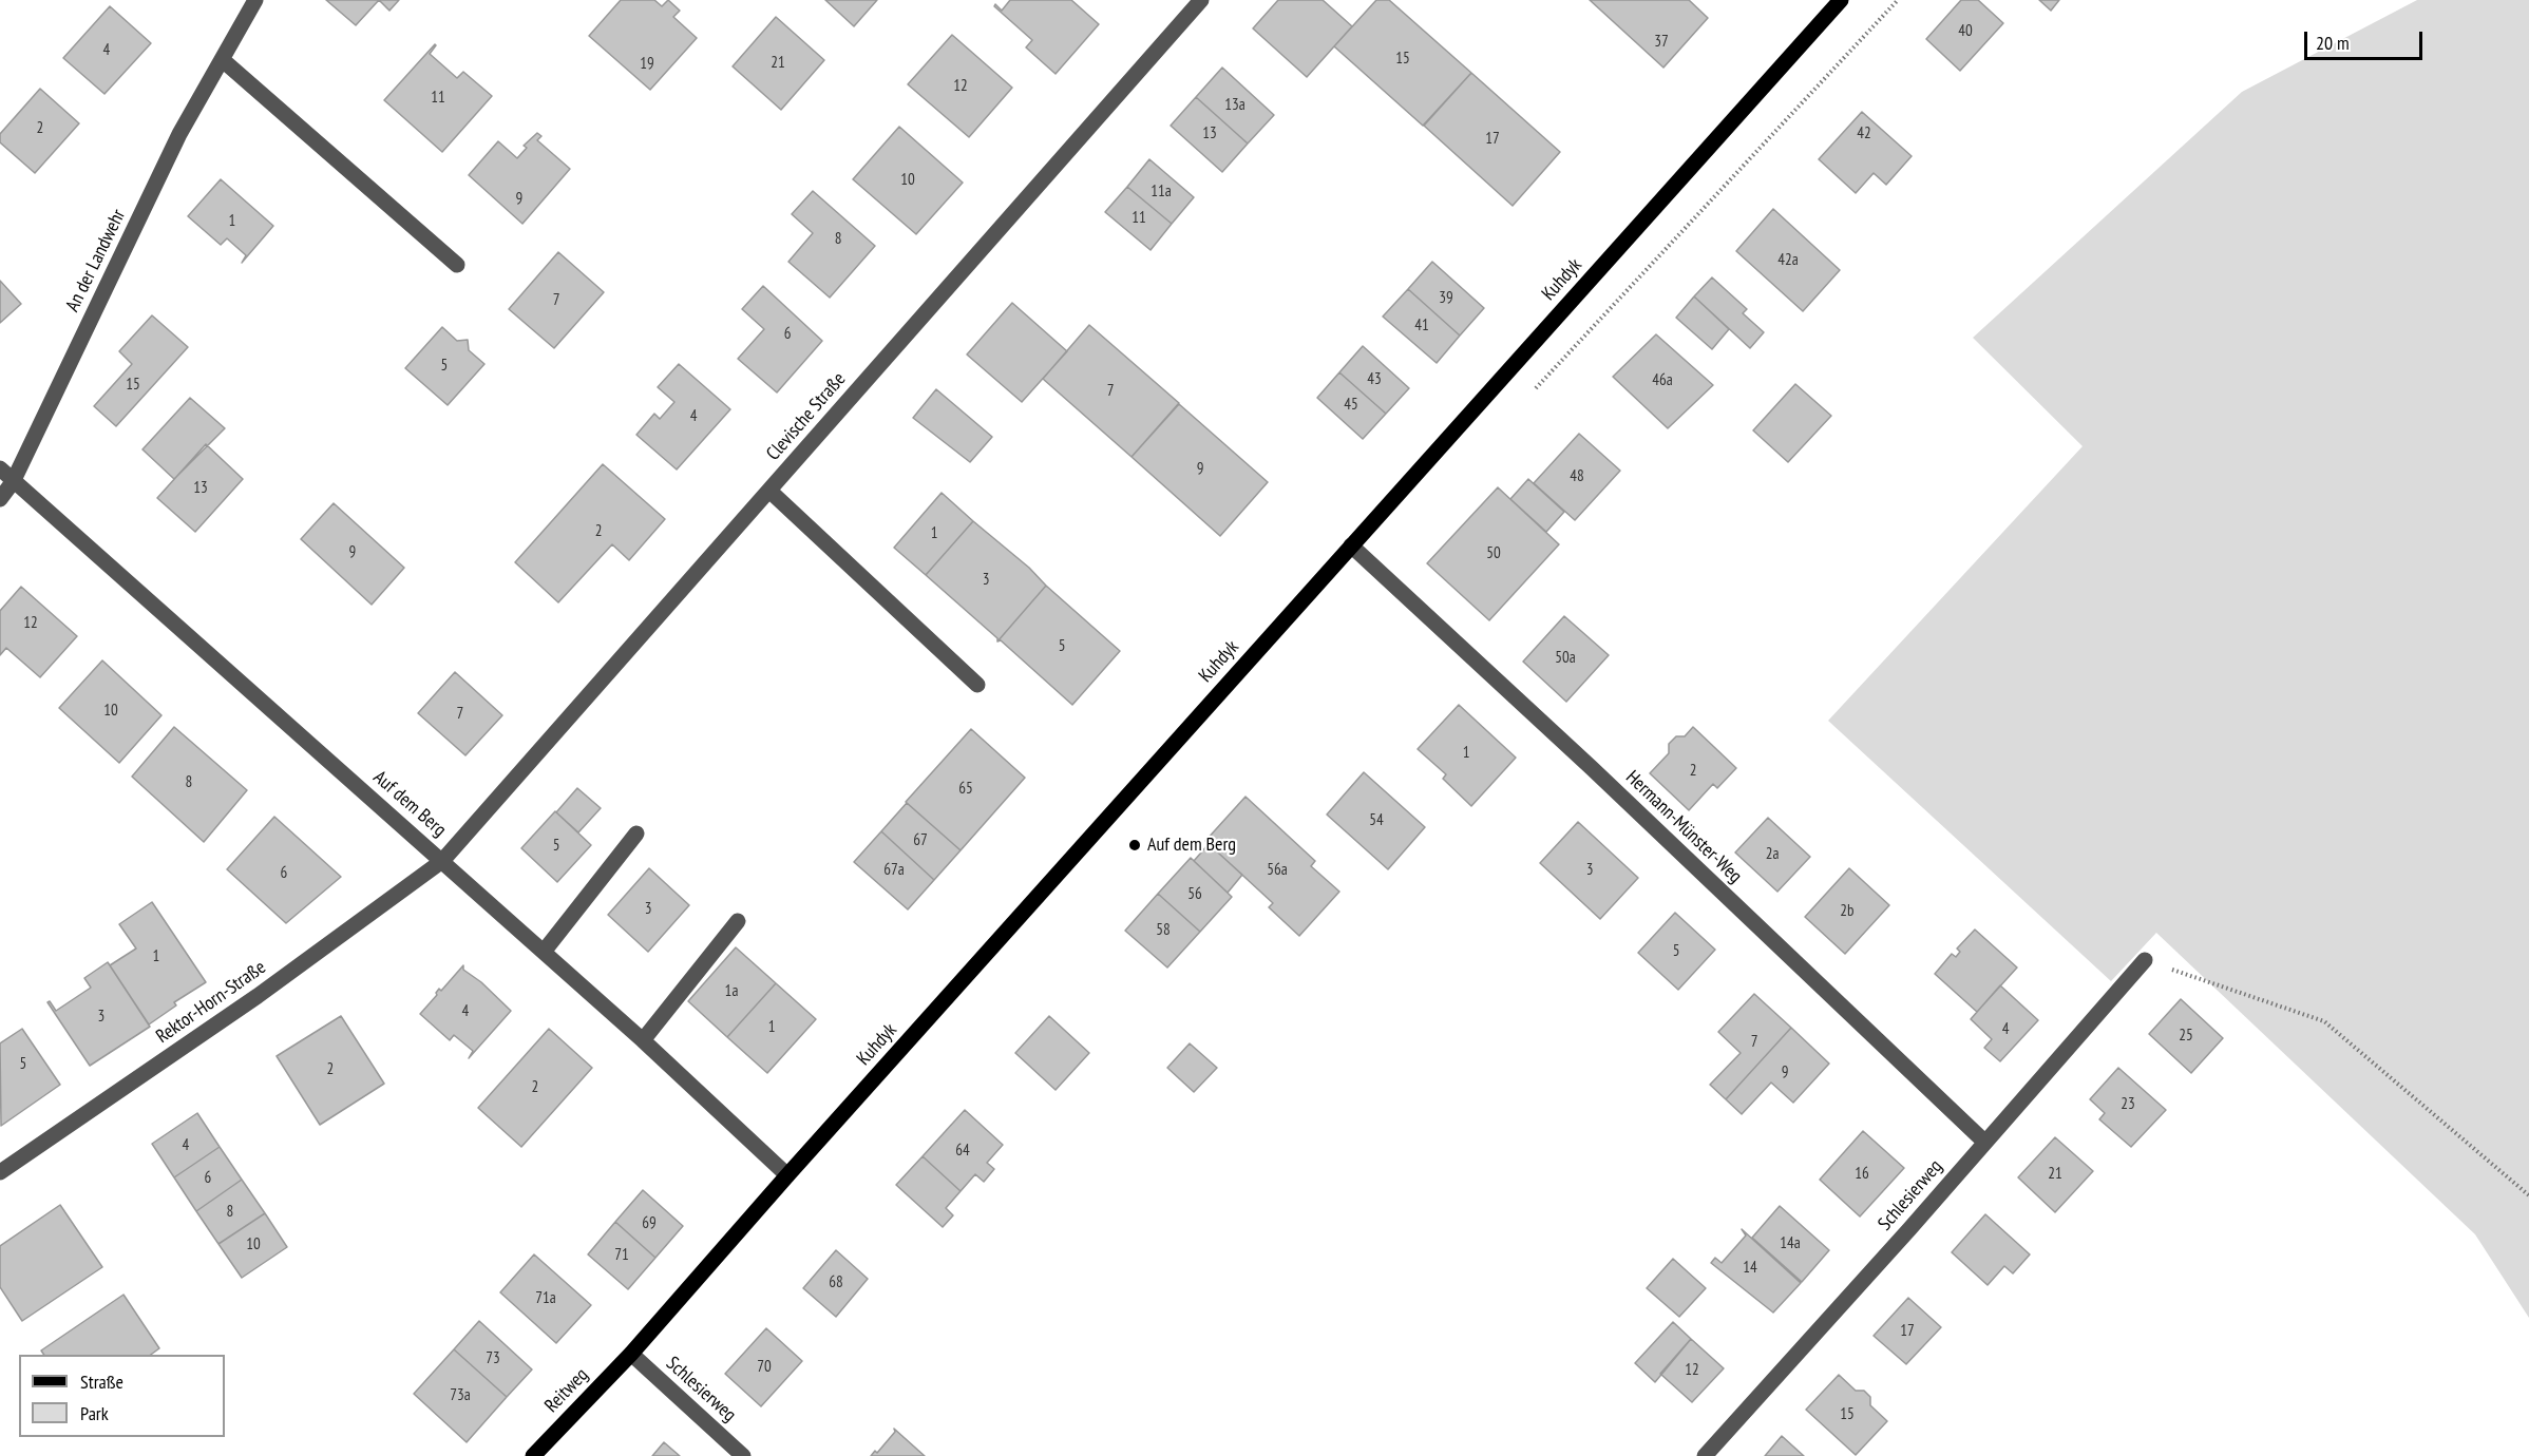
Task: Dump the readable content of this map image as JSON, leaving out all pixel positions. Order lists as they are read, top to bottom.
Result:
{
  "streets": {
    "main road": ["Kuhdyk", "Reitweg"],
    "street": [
      "An der Landwehr",
      "Clevische Straße",
      "Auf dem Berg",
      "Hermann-Münster-Weg",
      "Rektor-Horn-Straße",
      "Schlesierweg"
    ]
  },
  "crossings": [
    ["An der Landwehr", "Auf dem Berg"],
    ["Kuhdyk", "Auf dem Berg"],
    ["Kuhdyk", "Hermann-Münster-Weg"],
    ["Kuhdyk", "Schlesierweg"],
    ["Kuhdyk", "Reitweg"],
    ["Clevische Straße", "Auf dem Berg"],
    ["Clevische Straße", "Rektor-Horn-Straße"],
    ["Auf dem Berg", "Rektor-Horn-Straße"],
    ["Hermann-Münster-Weg", "Schlesierweg"],
    ["Schlesierweg", "Reitweg"]
  ],
  "places": ["Auf dem Berg"],
  "house_numbers": [
    "40",
    "37",
    "4",
    "15",
    "21",
    "19",
    "12",
    "11",
    "13a",
    "2",
    "13",
    "42",
    "17",
    "10",
    "11a",
    "9",
    "11",
    "1",
    "8",
    "42a",
    "39",
    "7",
    "41",
    "6",
    "5",
    "43",
    "46a",
    "15",
    "7",
    "45",
    "4",
    "9",
    "48",
    "13",
    "2",
    "1",
    "9",
    "50",
    "3",
    "12",
    "5",
    "50a",
    "10",
    "7",
    "1",
    "2",
    "8",
    "65",
    "54",
    "67",
    "5",
    "2a",
    "67a",
    "56a",
    "3",
    "6",
    "56",
    "3",
    "2b",
    "58",
    "5",
    "1",
    "1a",
    "4",
    "3",
    "1",
    "4",
    "25",
    "7",
    "5",
    "2",
    "9",
    "2",
    "23",
    "4",
    "64",
    "16",
    "21",
    "6",
    "8",
    "69",
    "14a",
    "10",
    "71",
    "14",
    "68",
    "71a",
    "17",
    "73",
    "70",
    "12",
    "73a",
    "15"
  ],
  "legend": ["Straße", "Park"],
  "scale_bar": "20 m"
}
